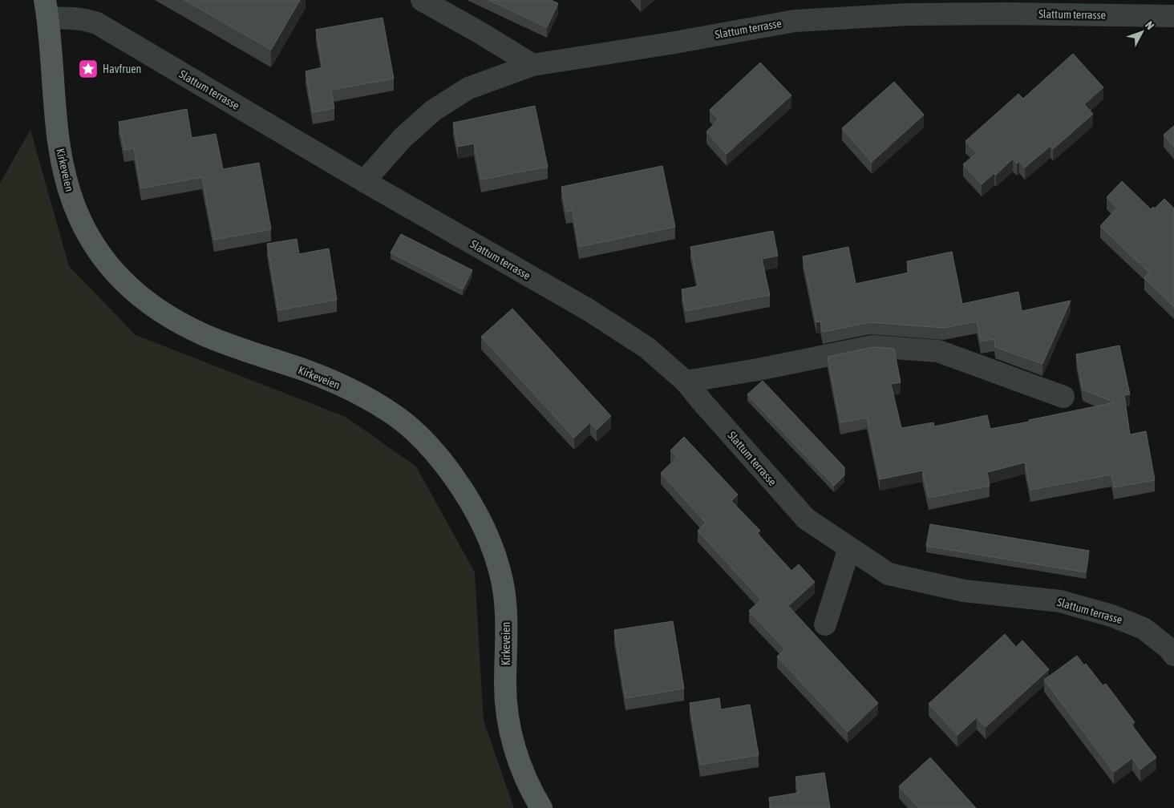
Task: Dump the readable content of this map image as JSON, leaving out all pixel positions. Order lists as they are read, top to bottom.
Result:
{
  "streets": {
    "main road": ["Kirkeveien"],
    "street": ["Slattum terrasse"]
  },
  "crossings": [
    ["Slattum terrasse", "Kirkeveien"]
  ],
  "places": {
    "place": ["Havfruen"]
  },
  "north": "top right"
}
